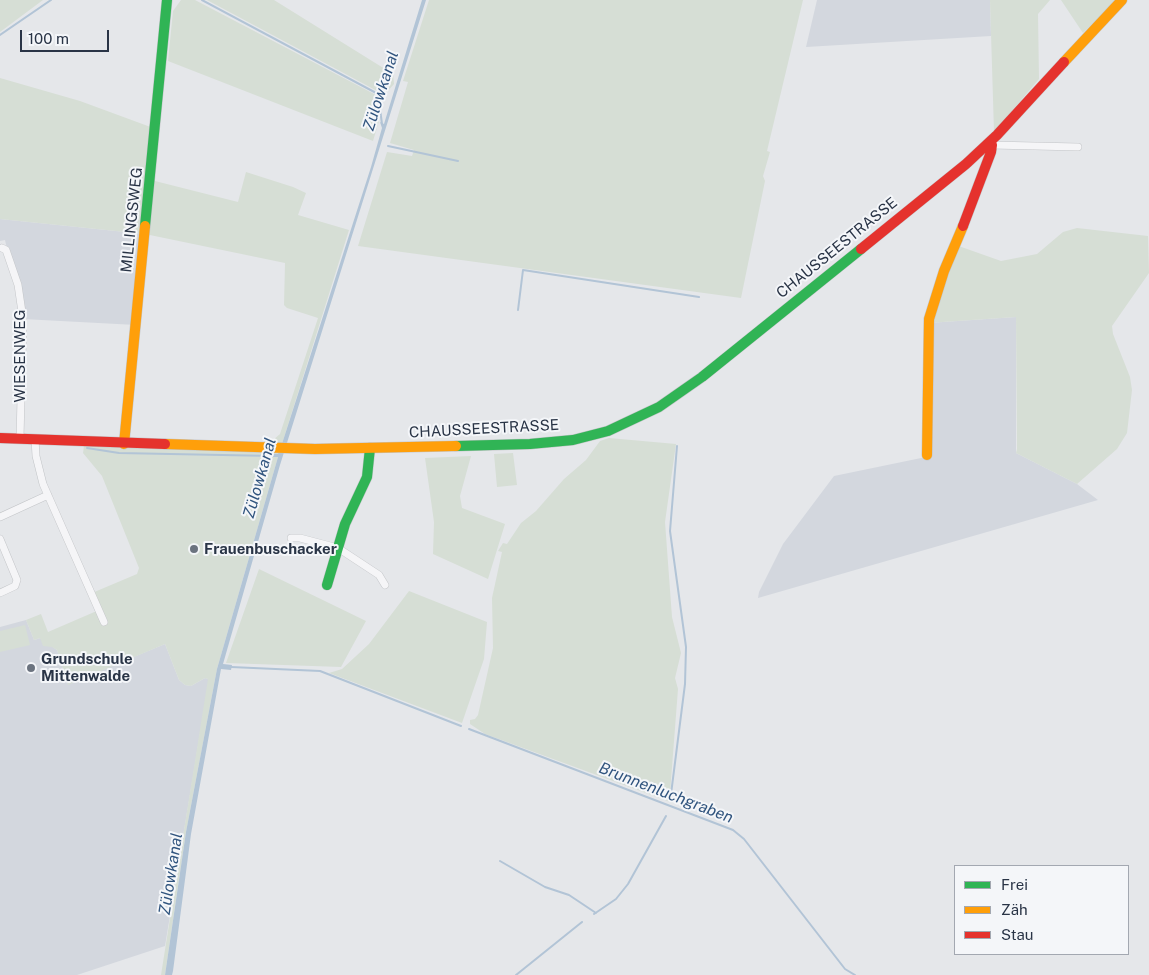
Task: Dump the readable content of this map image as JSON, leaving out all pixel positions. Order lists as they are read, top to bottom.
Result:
{
  "streets": {
    "street": ["MILLINGSWEG", "CHAUSSEESTRASSE", "WIESENWEG"]
  },
  "crossings": [
    ["MILLINGSWEG", "CHAUSSEESTRASSE"],
    ["CHAUSSEESTRASSE", "WIESENWEG"]
  ],
  "water": ["Zülowkanal", "Brunnenluchgraben"],
  "places": ["Frauenbuschacker", "Grundschule Mittenwalde"],
  "legend": ["Frei", "Zäh", "Stau"],
  "scale_bar": "100 m"
}
